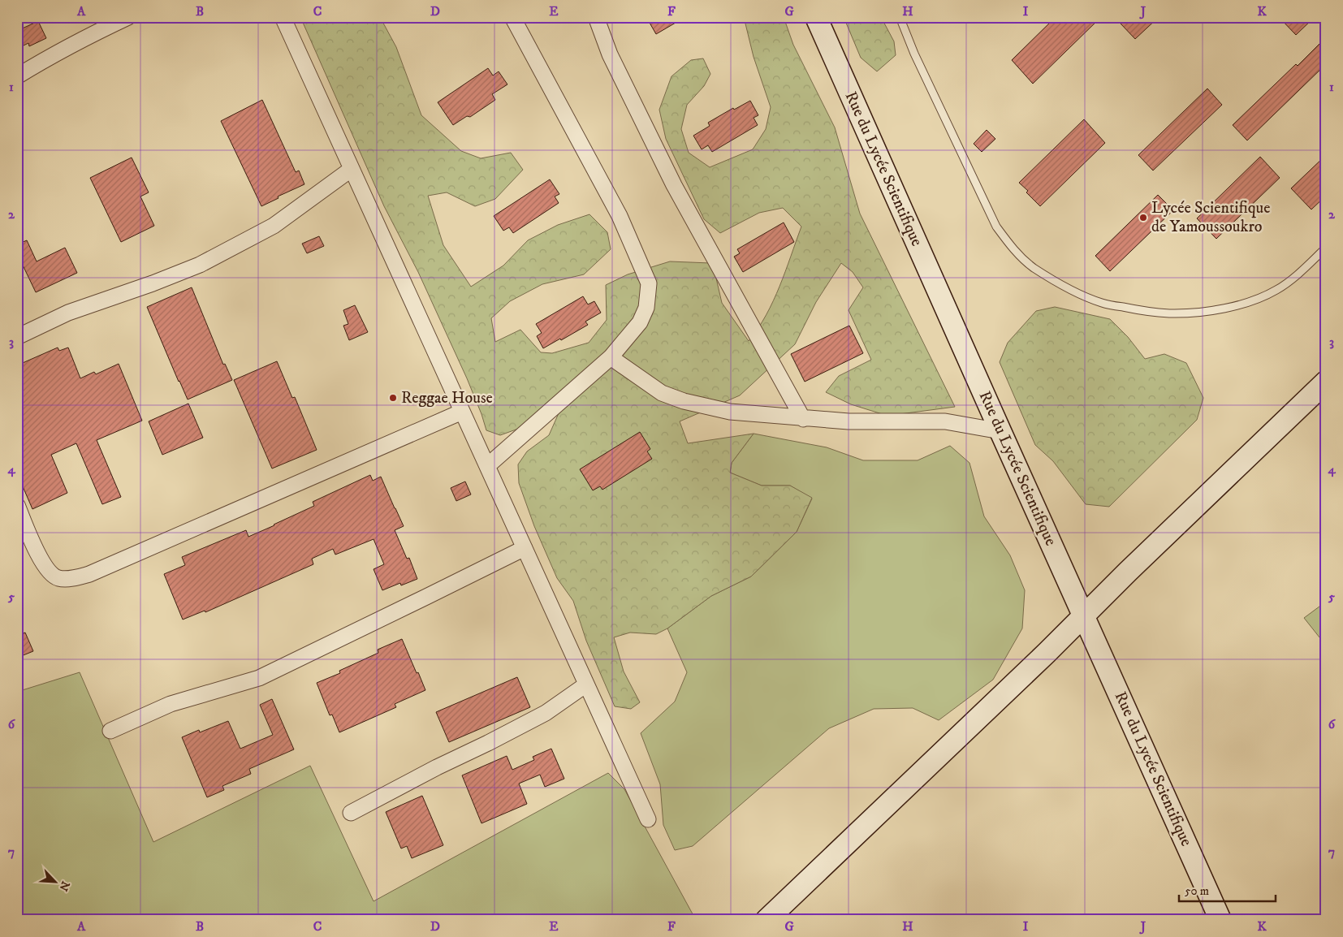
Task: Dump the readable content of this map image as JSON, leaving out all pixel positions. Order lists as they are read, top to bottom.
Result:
{
  "streets": {
    "street": ["Rue du Lycée Scientifique"]
  },
  "places": ["Lycée Scientifique de Yamoussoukro", "Reggae House"],
  "scale_bar": "50 m",
  "north": "bottom right",
  "grid": {
    "columns": [
      "A",
      "B",
      "C",
      "D",
      "E",
      "F",
      "G",
      "H",
      "I",
      "J",
      "K"
    ],
    "rows": [
      "1",
      "2",
      "3",
      "4",
      "5",
      "6",
      "7"
    ]
  }
}
